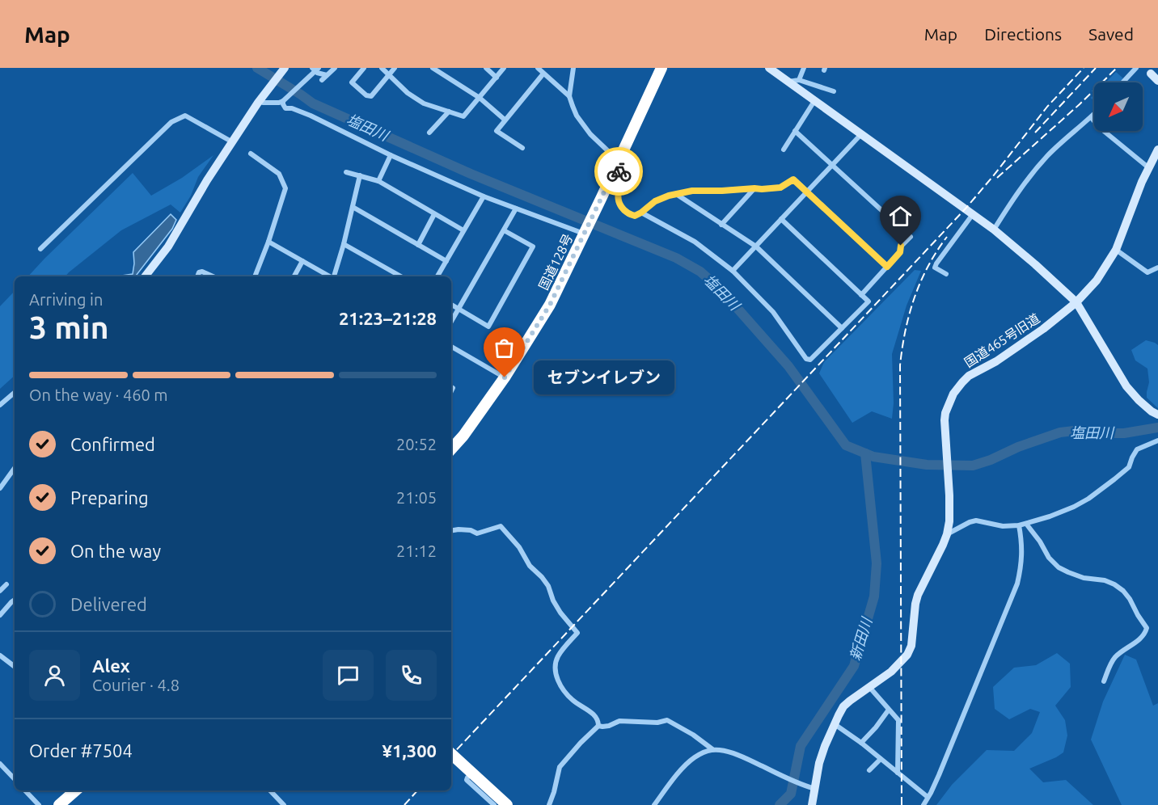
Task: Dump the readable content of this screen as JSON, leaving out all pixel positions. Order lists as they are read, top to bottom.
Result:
{
  "streets": {
    "highway": ["国道128号"],
    "street": ["国道465号旧道"]
  },
  "water": ["塩田川", "新田川"],
  "places": ["セブンイレブン"],
  "north": "bottom left",
  "page": {
    "header": "Map",
    "nav": ["Map", "Directions", "Saved"],
    "heading": ["3 min", "Arriving in", "21:23–21:28"],
    "panel": [
      "Alex",
      "Courier · 4.8",
      "Order #7504",
      "¥1,300"
    ],
    "bar": "On the way · 460 m",
    "bubble": "セブンイレブン",
    "list": [
      ["Confirmed", "20:52"],
      ["Preparing", "21:05"],
      ["On the way", "21:12"],
      "Delivered"
    ]
  }
}
